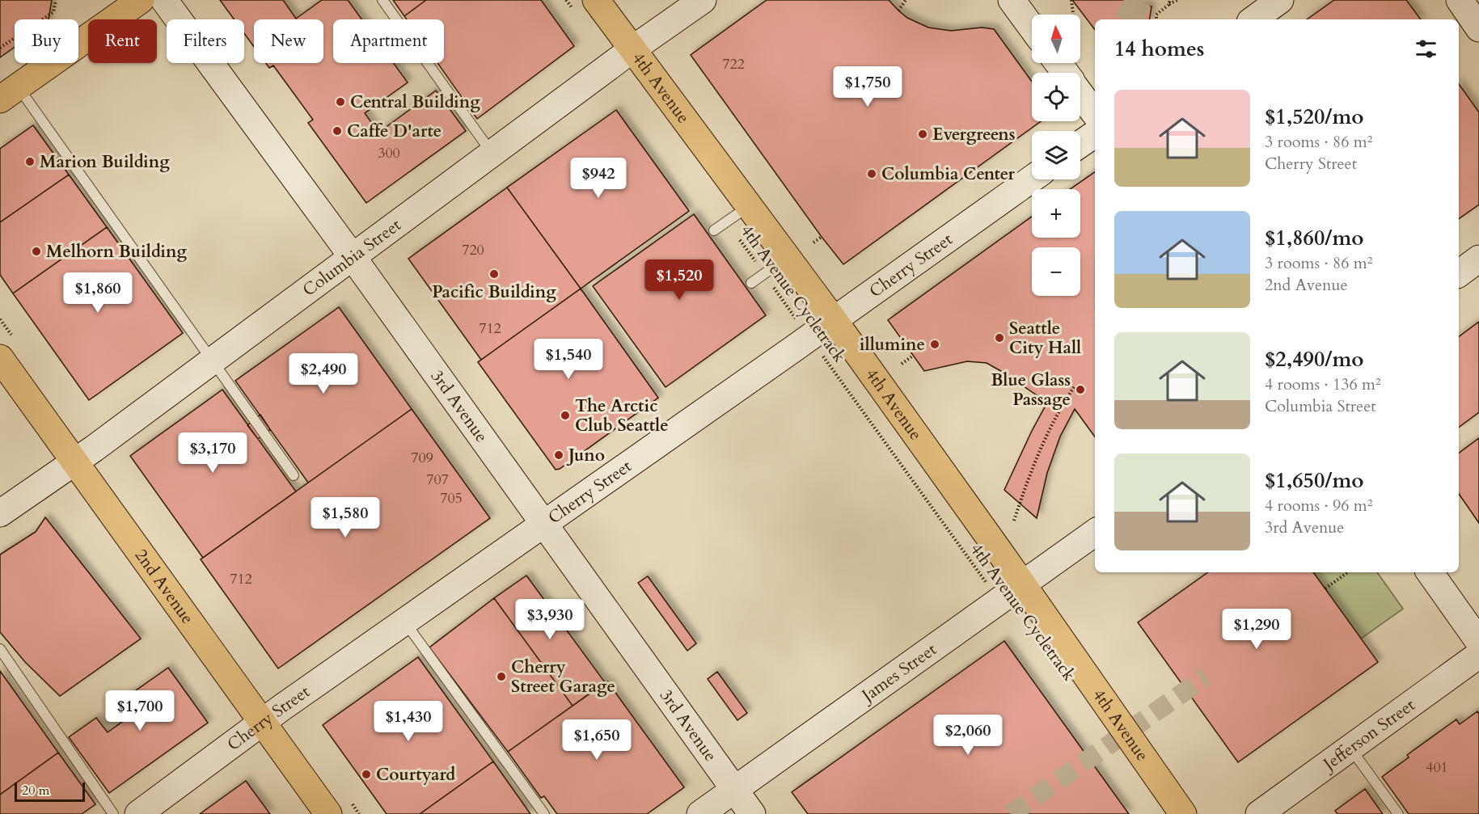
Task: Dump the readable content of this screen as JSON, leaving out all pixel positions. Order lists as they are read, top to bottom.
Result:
{
  "streets": {
    "main road": ["4th Avenue", "2nd Avenue"],
    "street": [
      "Columbia Street",
      "Cherry Street",
      "3rd Avenue",
      "James Street",
      "Jefferson Street"
    ],
    "path": ["4th Avenue Cycletrack"]
  },
  "crossings": [
    ["4th Avenue", "Columbia Street"],
    ["4th Avenue", "Cherry Street"],
    ["4th Avenue", "James Street"],
    ["Columbia Street", "3rd Avenue"],
    ["Columbia Street", "2nd Avenue"],
    ["Cherry Street", "4th Avenue Cycletrack"],
    ["Cherry Street", "3rd Avenue"],
    ["Cherry Street", "2nd Avenue"],
    ["4th Avenue Cycletrack", "James Street"],
    ["3rd Avenue", "James Street"]
  ],
  "places": [
    "Central Building",
    "Caffe D'arte",
    "Evergreens",
    "Marion Building",
    "Columbia Center",
    "Melhorn Building",
    "Pacific Building",
    "Seattle City Hall",
    "illumine",
    "Blue Glass Passage",
    "The Arctic Club Seattle",
    "Juno",
    "Cherry Street Garage",
    "Courtyard"
  ],
  "house_numbers": [
    "722",
    "300",
    "720",
    "712",
    "709",
    "707",
    "705",
    "712",
    "401"
  ],
  "scale_bar": "20 m",
  "north": "top",
  "page": {
    "map_buttons": ["+", "−"],
    "chip": [
      "Buy",
      "Rent",
      "Filters",
      "New",
      "Apartment"
    ],
    "heading": "14 homes",
    "price": [
      "$1,750",
      "$942",
      "$1,520",
      "$1,860",
      "$1,540",
      "$2,490",
      "$3,170",
      "$1,580",
      "$3,930",
      "$1,290",
      "$1,700",
      "$1,430",
      "$2,060",
      "$1,650"
    ],
    "list": [
      {
        "name": "$1,520/mo",
        "note": "3 rooms · 86 m² · Cherry Street"
      },
      {
        "name": "$1,860/mo",
        "note": "3 rooms · 86 m² · 2nd Avenue"
      },
      {
        "name": "$2,490/mo",
        "note": "4 rooms · 136 m² · Columbia Street"
      },
      {
        "name": "$1,650/mo",
        "note": "4 rooms · 96 m² · 3rd Avenue"
      }
    ],
    "scale": "20 m"
  }
}
